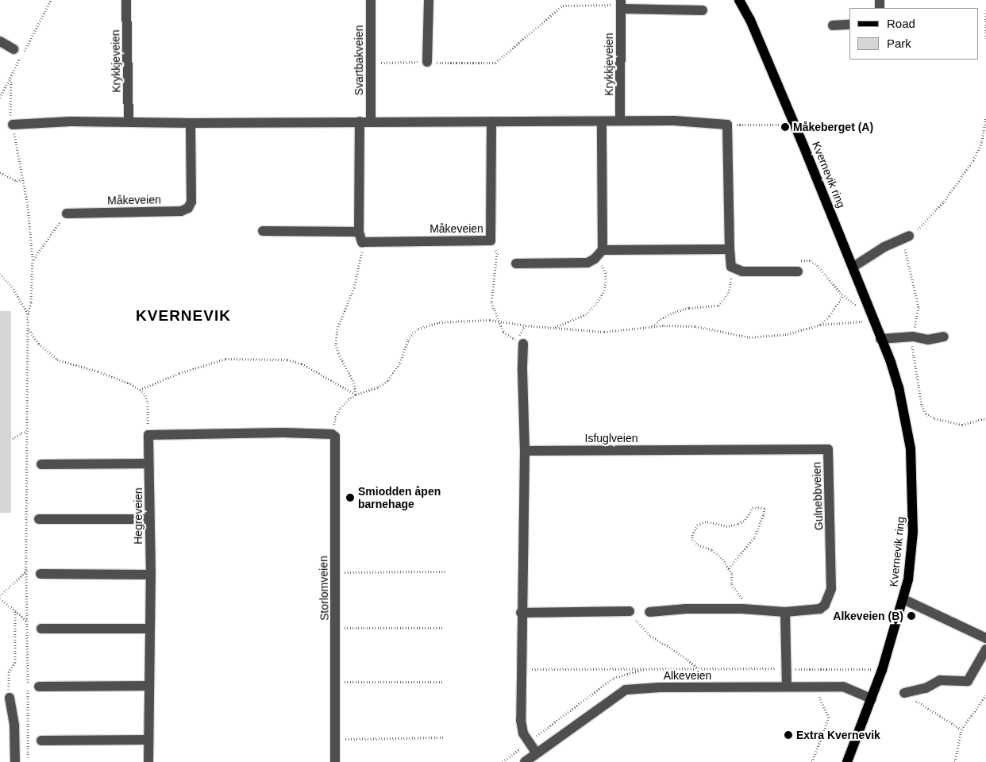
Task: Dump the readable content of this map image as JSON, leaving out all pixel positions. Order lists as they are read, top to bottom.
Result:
{
  "streets": {
    "main road": ["Kvernevik ring"],
    "street": [
      "Svartbakveien",
      "Krykkjeveien",
      "Måkeveien",
      "Isfuglveien",
      "Gulnebbveien",
      "Hegreveien",
      "Storlomveien",
      "Alkeveien"
    ]
  },
  "crossings": [
    ["Kvernevik ring", "Alkeveien"],
    ["Isfuglveien", "Gulnebbveien"]
  ],
  "districts": ["KVERNEVIK"],
  "places": [
    "Måkeberget (A)",
    "Smiodden åpen barnehage",
    "Alkeveien (B)",
    "Extra Kvernevik"
  ],
  "legend": ["Road", "Park"]
}
